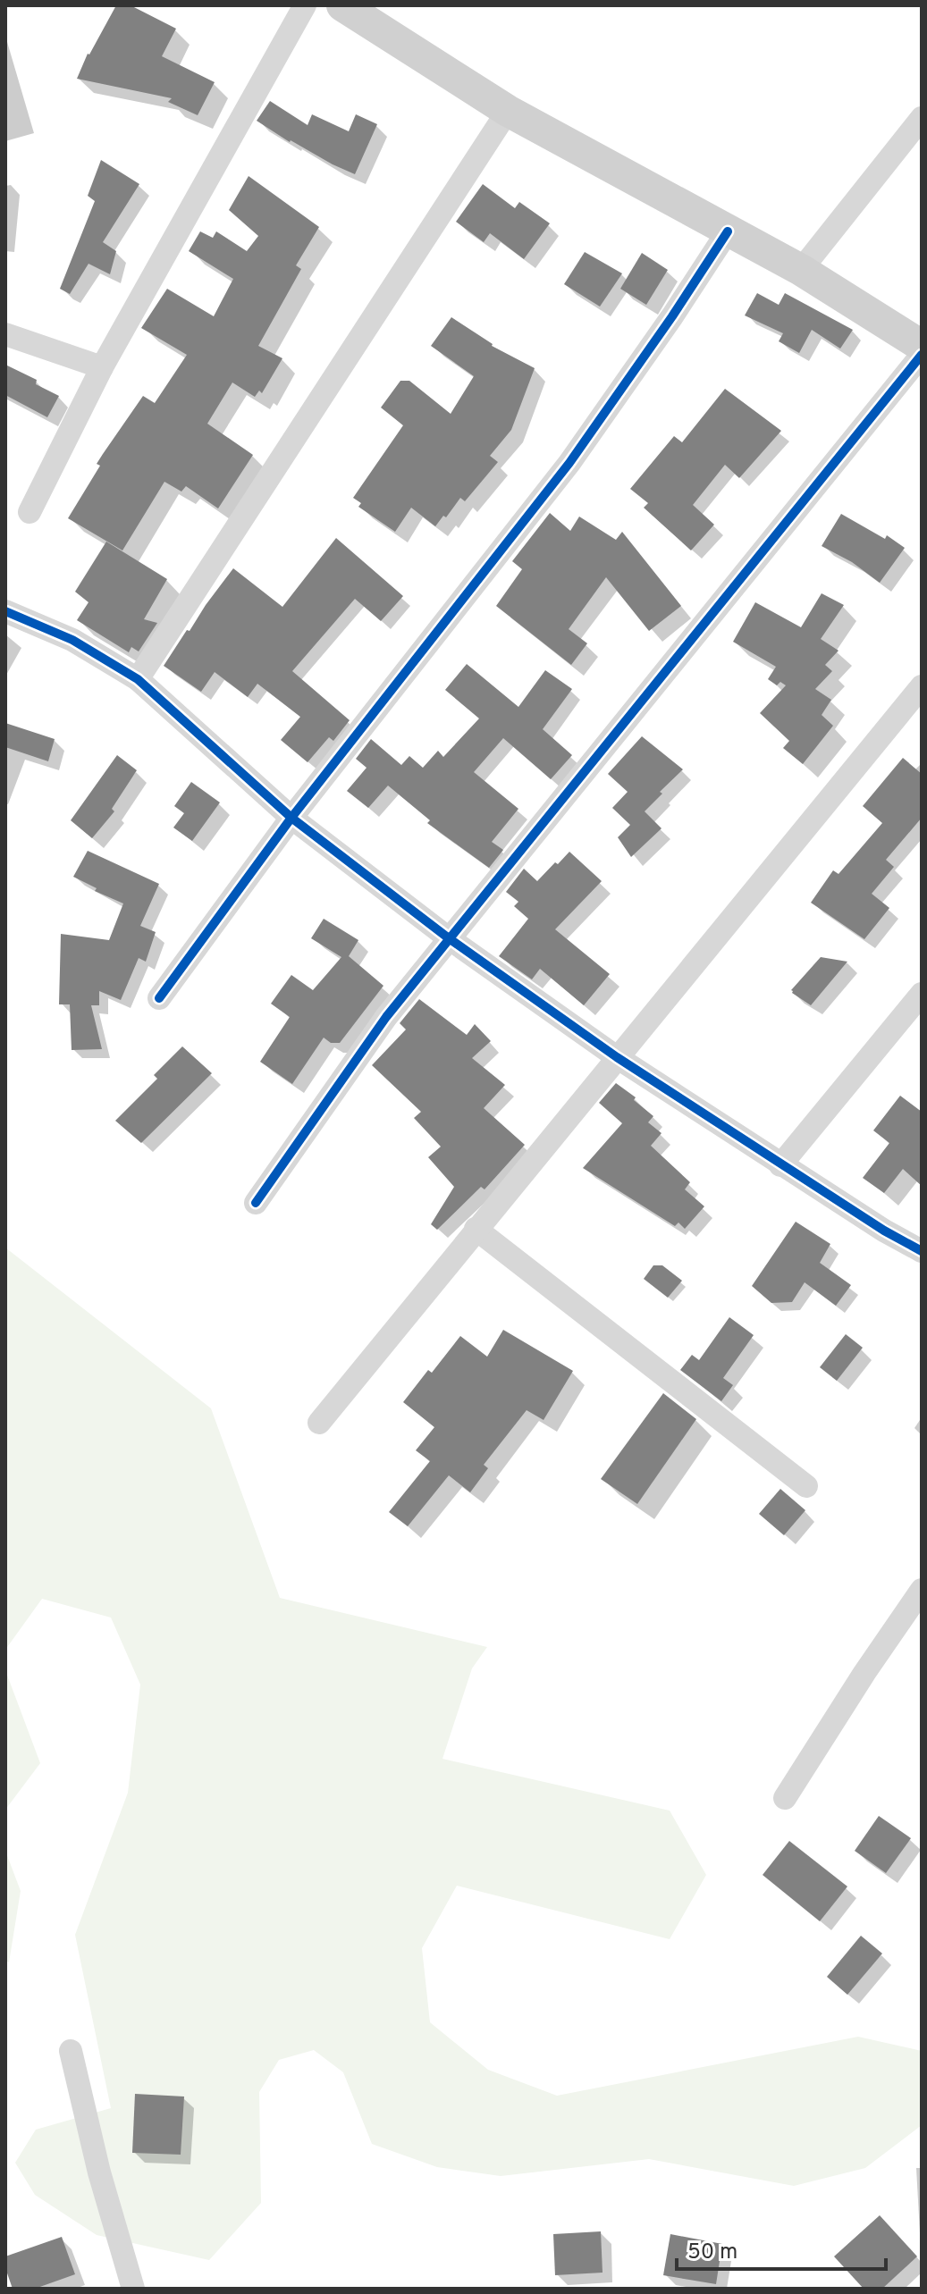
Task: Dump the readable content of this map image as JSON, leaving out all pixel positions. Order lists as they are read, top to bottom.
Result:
{
  "scale_bar": "50 m"
}
